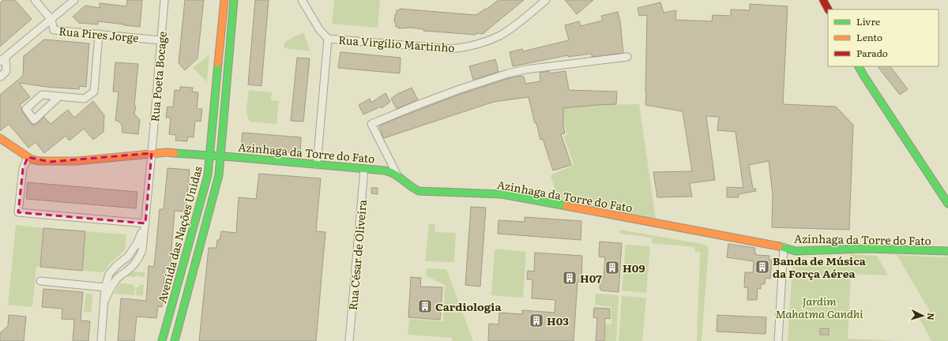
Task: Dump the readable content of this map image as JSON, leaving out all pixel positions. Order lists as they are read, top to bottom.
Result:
{
  "streets": {
    "street": [
      "Rua Pires Jorge",
      "Rua Virgílio Martinho",
      "Rua Poeta Bocage",
      "Azinhaga da Torre do Fato",
      "Avenida das Nações Unidas",
      "Rua César de Oliveira"
    ]
  },
  "crossings": [
    ["Rua Pires Jorge", "Rua Poeta Bocage"],
    ["Rua Poeta Bocage", "Azinhaga da Torre do Fato"],
    ["Azinhaga da Torre do Fato", "Avenida das Nações Unidas"],
    ["Azinhaga da Torre do Fato", "Rua César de Oliveira"]
  ],
  "parks": ["Jardim Mahatma Gandhi"],
  "places": {
    "building": [
      "Banda de Música da Força Aérea",
      "H09",
      "H07",
      "Cardiologia",
      "H03"
    ]
  },
  "legend": ["Livre", "Lento", "Parado"],
  "north": "right"
}
